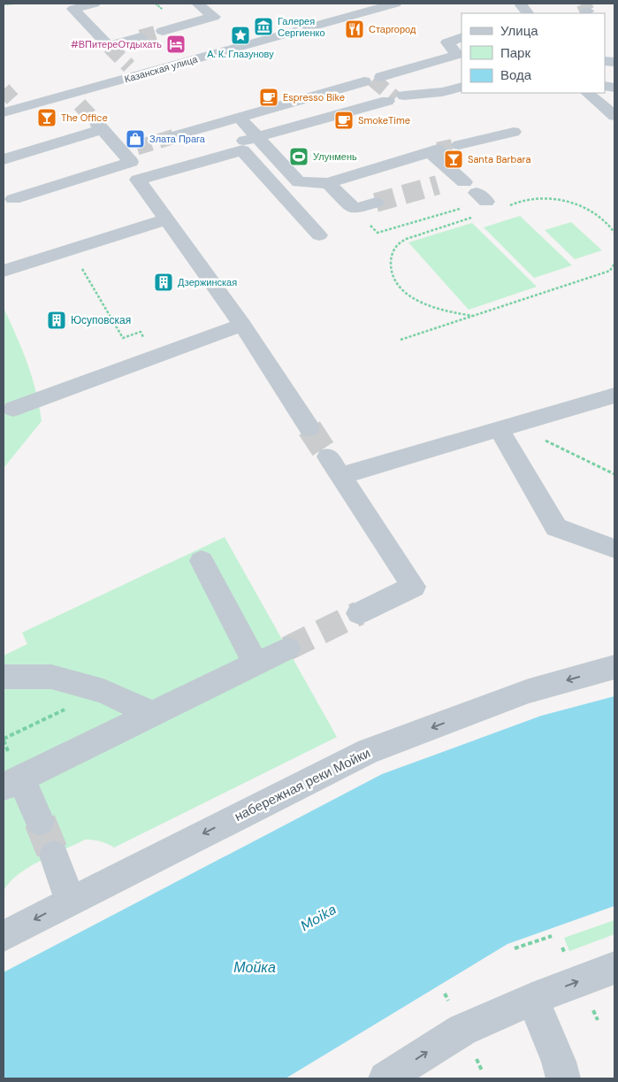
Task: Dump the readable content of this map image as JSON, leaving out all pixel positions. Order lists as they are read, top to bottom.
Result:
{
  "streets": {
    "street": ["Казанская улица", "набережная реки Мойки"]
  },
  "water": ["Moika", "Мойка"],
  "places": {
    "museum": ["Галерея Сергиенко"],
    "restaurant": ["Старгород"],
    "place": ["А. К. Глазунову"],
    "hotel": ["#ВПитереОтдыхать"],
    "cafe": ["Espresso Bike", "SmokeTime"],
    "bar": ["The Office", "Santa Barbara"],
    "shop": ["Злата Прага"],
    "sports": ["Улунмень"],
    "building": ["Дзержинская", "Юсуповская"]
  },
  "legend": ["Улица", "Парк", "Вода"]
}
